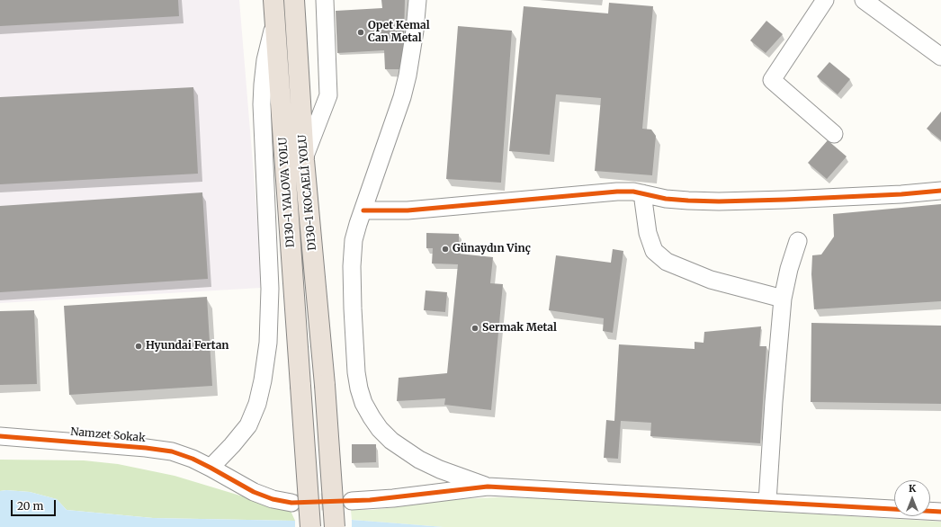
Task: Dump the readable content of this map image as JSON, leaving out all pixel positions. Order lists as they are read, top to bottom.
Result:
{
  "streets": {
    "highway": ["D130-1 YALOVA YOLU", "D130-1 KOCAELİ YOLU"],
    "street": ["Namzet Sokak"]
  },
  "places": [
    "Opet Kemal Can Metal",
    "Günaydın Vinç",
    "Sermak Metal",
    "Hyundai Fertan"
  ],
  "scale_bar": "20 m",
  "north": "top"
}
